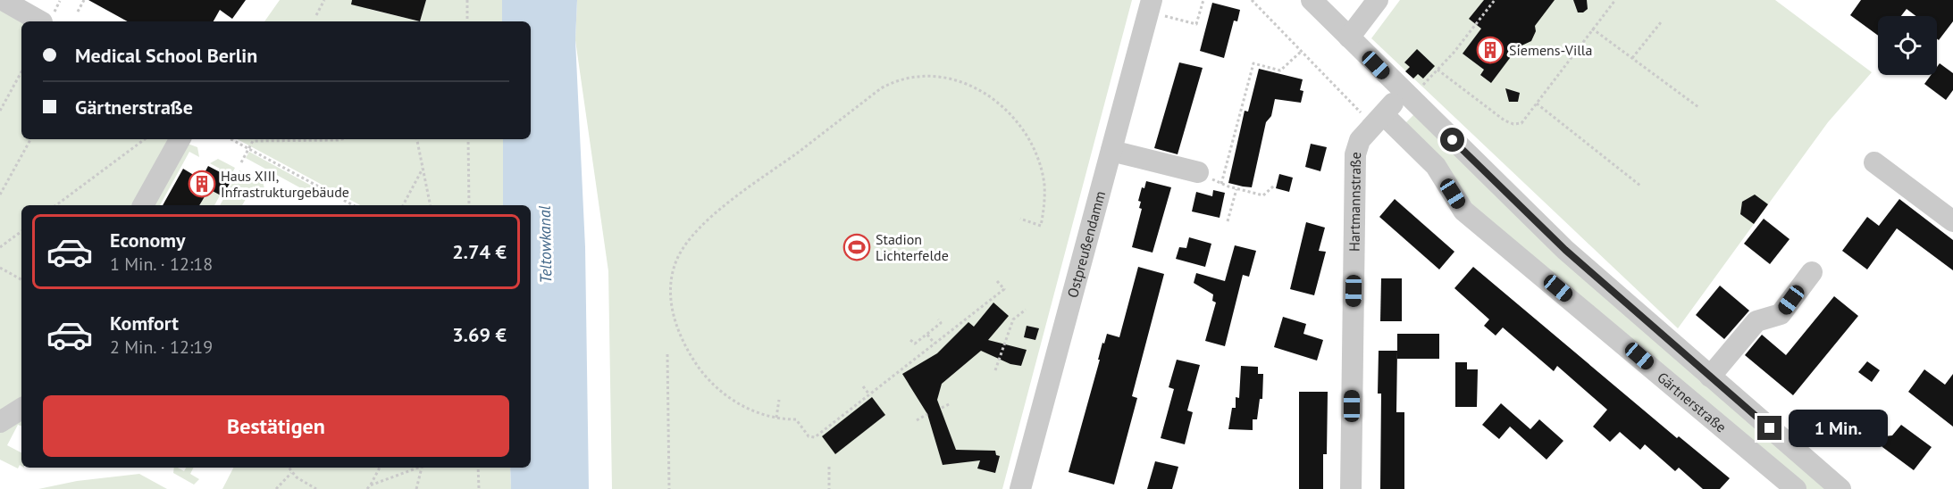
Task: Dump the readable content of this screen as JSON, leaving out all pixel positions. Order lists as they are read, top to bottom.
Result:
{
  "streets": {
    "street": ["Hartmannstraße", "Ostpreußendamm", "Gärtnerstraße"]
  },
  "crossings": [
    ["Hartmannstraße", "Gärtnerstraße"]
  ],
  "water": ["Teltowkanal"],
  "places": {
    "building": ["Siemens-Villa", "Haus XIII, Infrastrukturgebäude"],
    "sports": ["Stadion Lichterfelde"]
  },
  "page": {
    "banner": ["Medical School Berlin", "Gärtnerstraße"],
    "list": [
      {
        "name": "Economy",
        "note": "1 Min. · 12:18",
        "value": "2.74 €"
      },
      {
        "name": "Komfort",
        "note": "2 Min. · 12:19",
        "value": "3.69 €"
      }
    ],
    "buttons": "Bestätigen",
    "bubble": "1 Min."
  }
}
